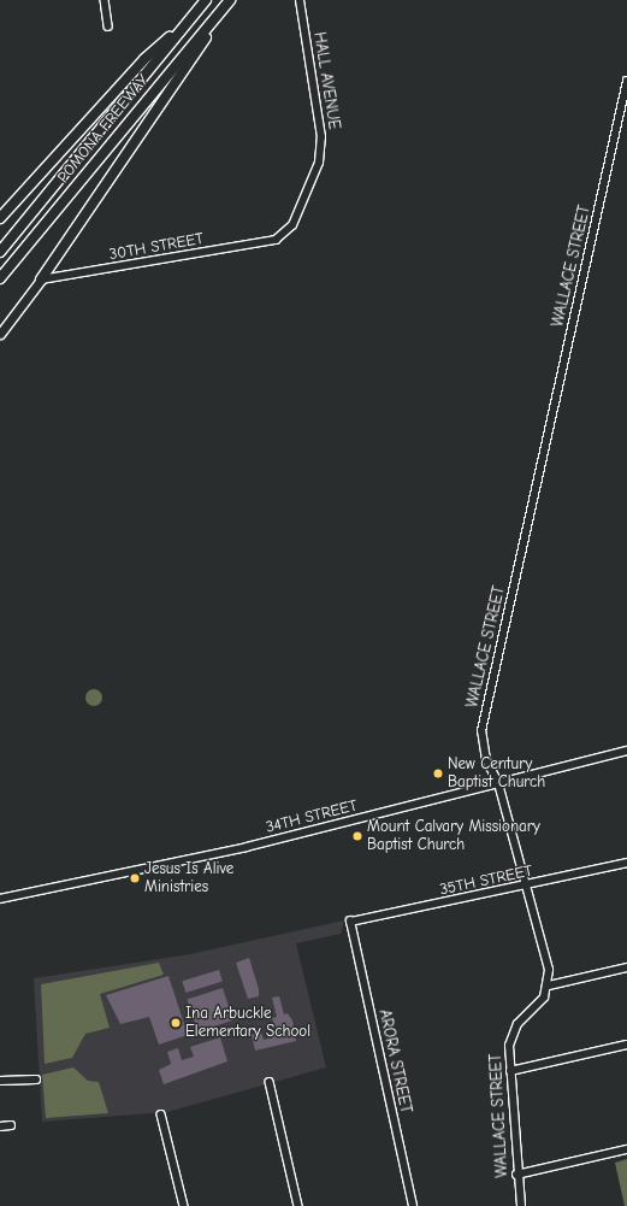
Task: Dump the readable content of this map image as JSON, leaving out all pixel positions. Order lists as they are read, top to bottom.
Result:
{
  "streets": {
    "highway": ["POMONA FREEWAY"],
    "street": [
      "HALL AVENUE",
      "30TH STREET",
      "WALLACE STREET",
      "34TH STREET",
      "35TH STREET",
      "ARORA STREET"
    ]
  },
  "crossings": [
    ["HALL AVENUE", "30TH STREET"],
    ["WALLACE STREET", "34TH STREET"],
    ["WALLACE STREET", "35TH STREET"],
    ["35TH STREET", "ARORA STREET"]
  ],
  "places": [
    "New Century Baptist Church",
    "Mount Calvary Missionary Baptist Church",
    "Jesus Is Alive Ministries",
    "Ina Arbuckle Elementary School"
  ]
}
